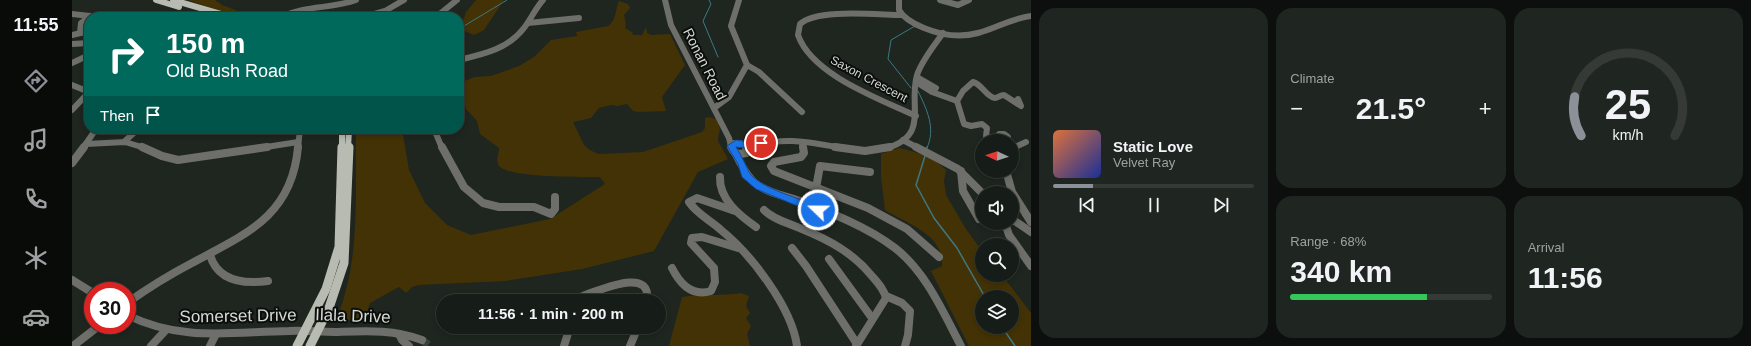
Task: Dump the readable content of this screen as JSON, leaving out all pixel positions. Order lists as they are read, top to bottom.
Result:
{
  "streets": {
    "street": [
      "Ronan Road",
      "Saxon Crescent",
      "Somerset Drive",
      "Ilala Drive"
    ]
  },
  "crossings": [
    ["Somerset Drive", "Ilala Drive"]
  ],
  "north": "left",
  "page": {
    "tabs": "11:55",
    "tile": [
      "Climate",
      ["Range · 68%", "340 km"],
      ["Arrival", "11:56"]
    ],
    "turn": ["150 m", "Old Bush Road"],
    "heat": ["−", "21.5°", "+"],
    "then": "Then",
    "song": ["Static Love", "Velvet Ray"],
    "limit": "30",
    "trip": "11:56 · 1 min · 200 m",
    "gauge": ["25", "km/h"]
  }
}
